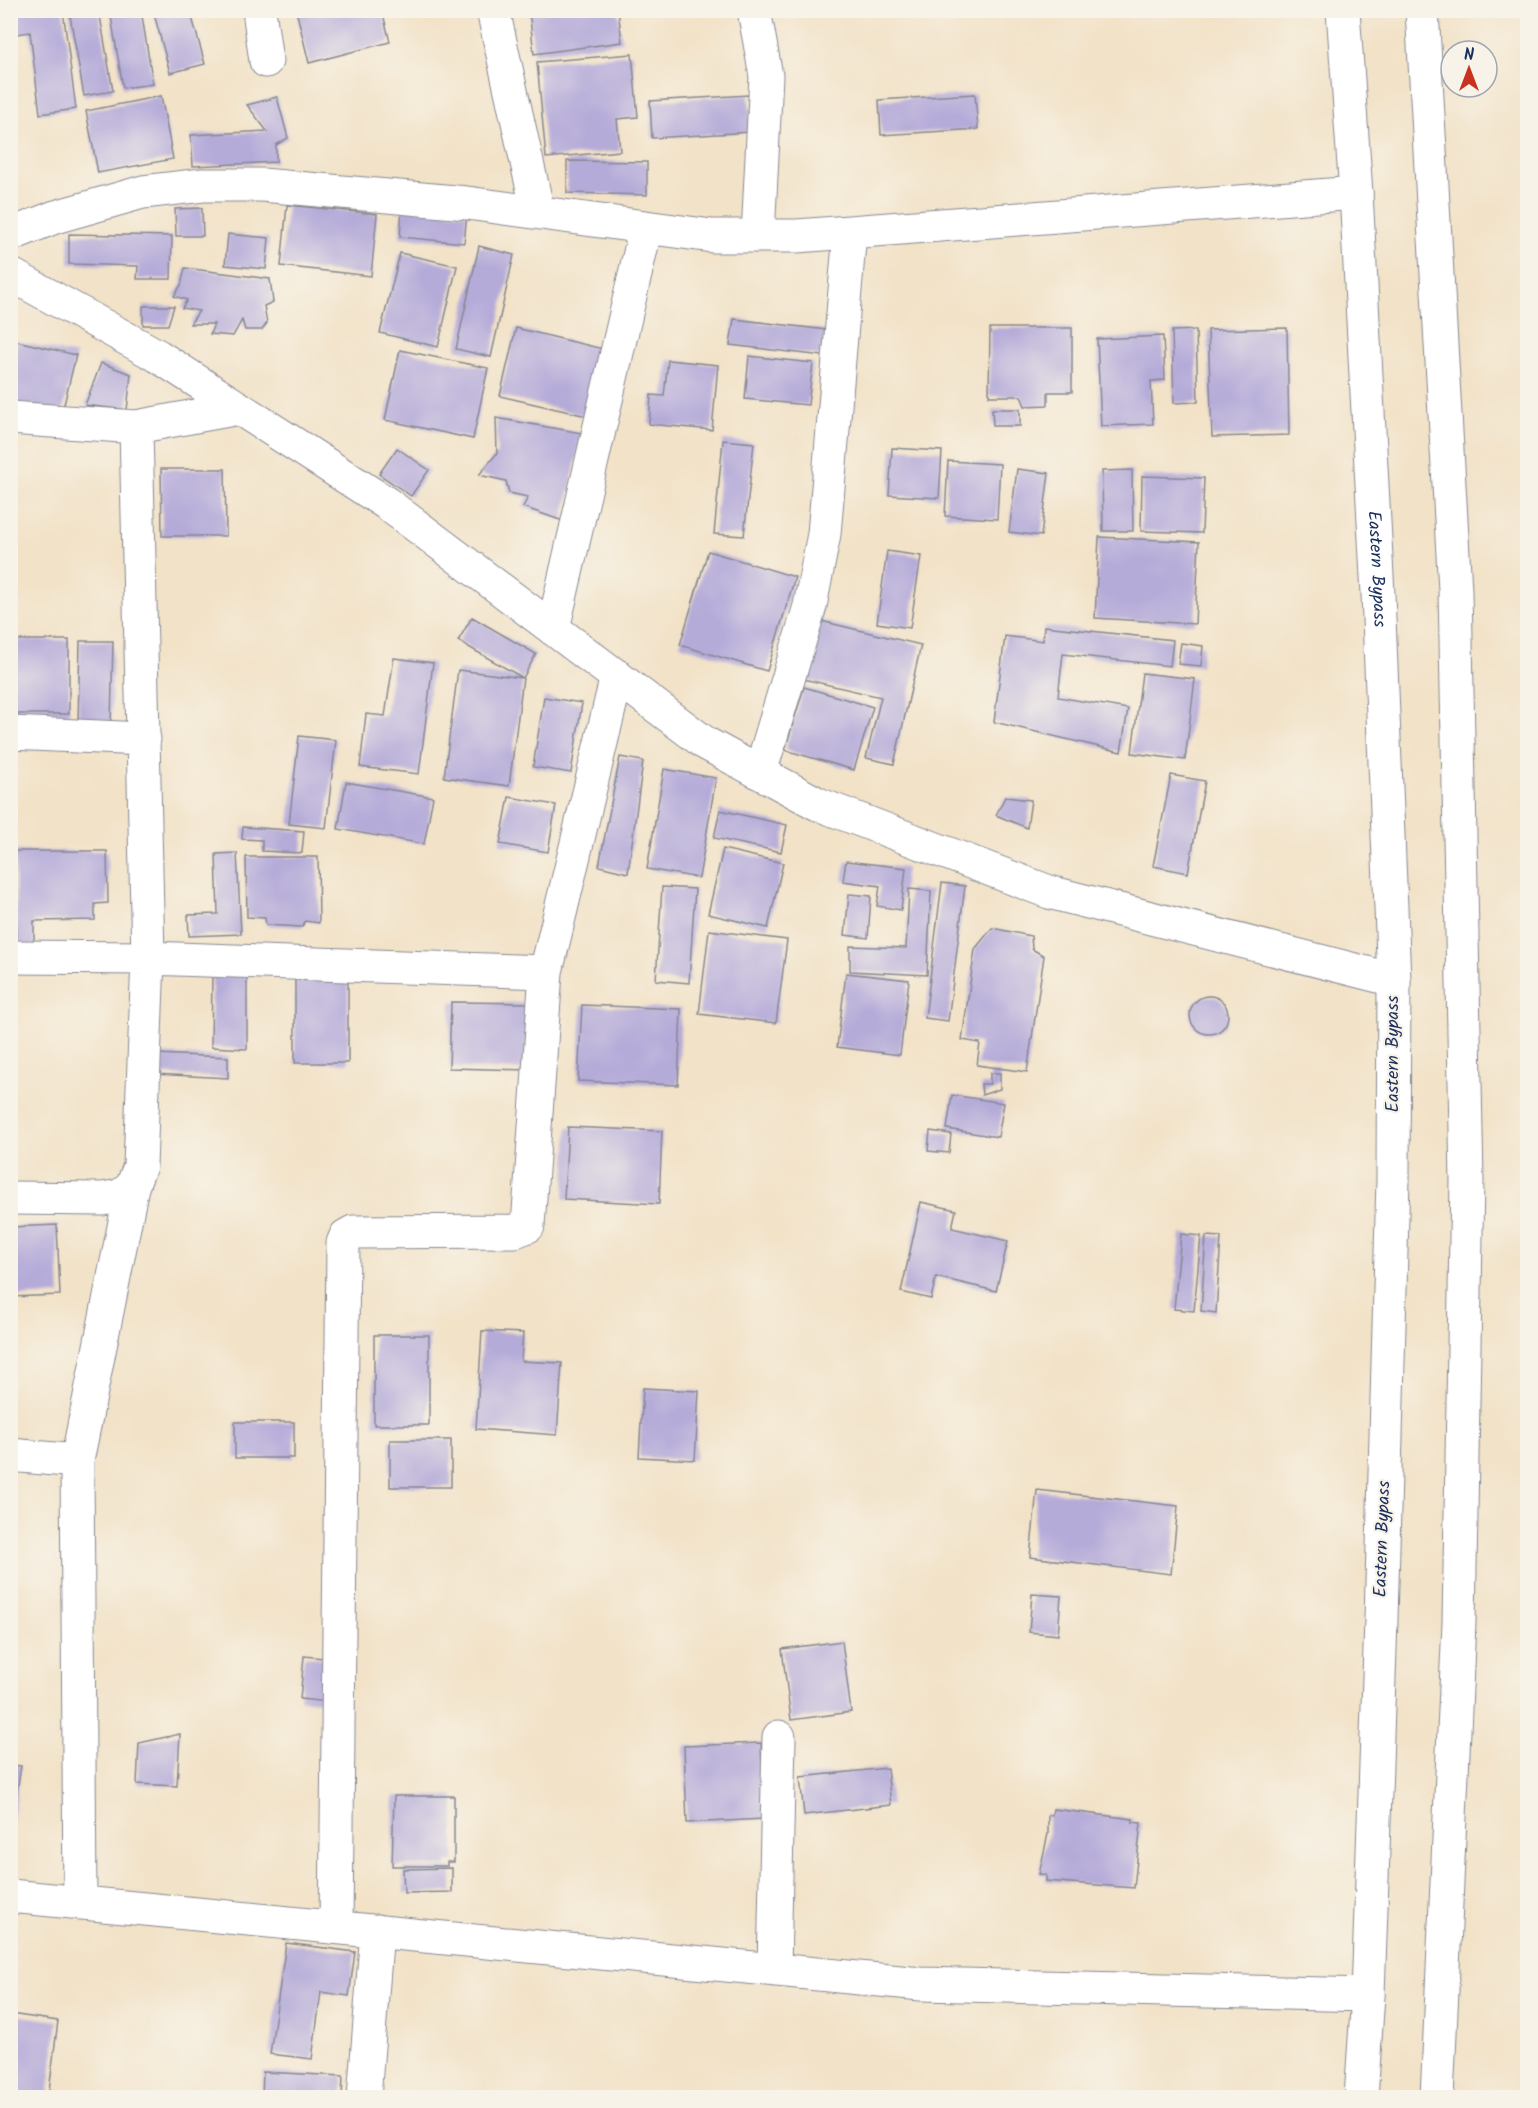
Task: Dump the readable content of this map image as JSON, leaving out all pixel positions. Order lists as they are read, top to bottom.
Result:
{
  "streets": {
    "street": ["Eastern Bypass"]
  },
  "north": "top"
}
